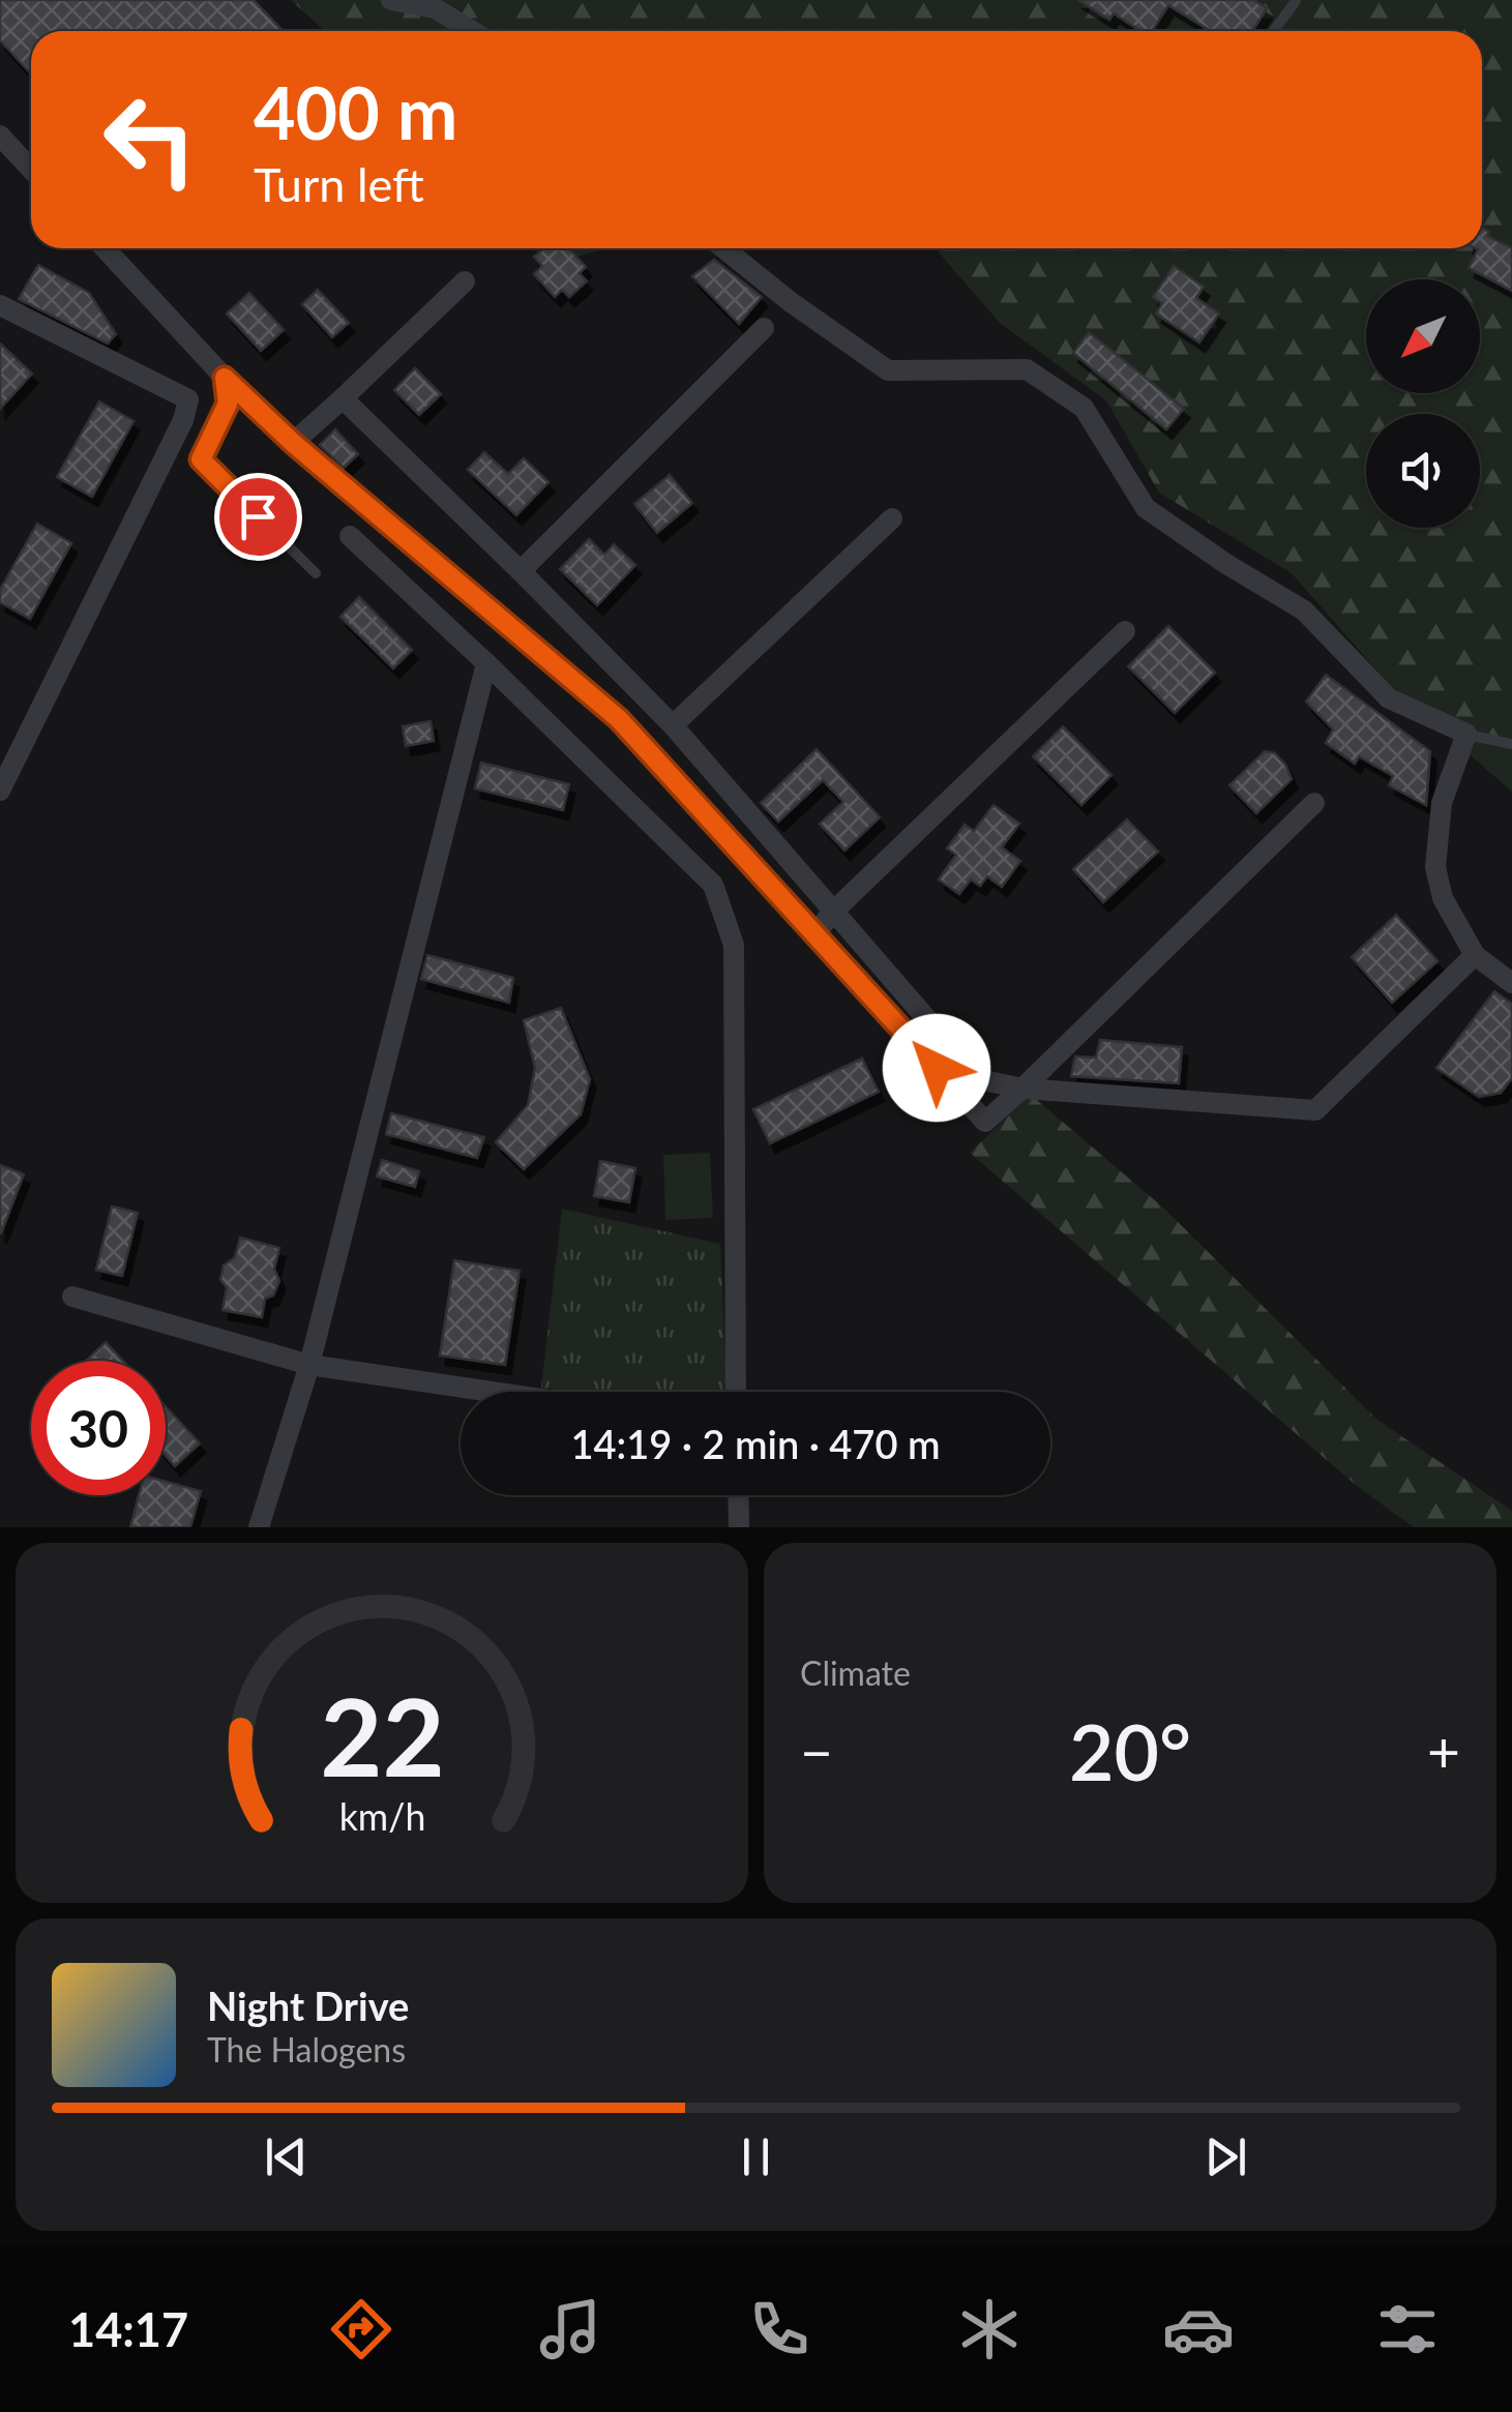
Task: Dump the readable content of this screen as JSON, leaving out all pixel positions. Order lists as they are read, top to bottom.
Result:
{
  "north": "bottom left",
  "page": {
    "turn": ["400 m", "Turn left"],
    "limit": "30",
    "trip": "14:19 · 2 min · 470 m",
    "tile": "Climate",
    "heat": ["−", "20°", "+"],
    "song": ["Night Drive", "The Halogens"],
    "tabs": "14:17",
    "gauge": ["22", "km/h"]
  }
}
